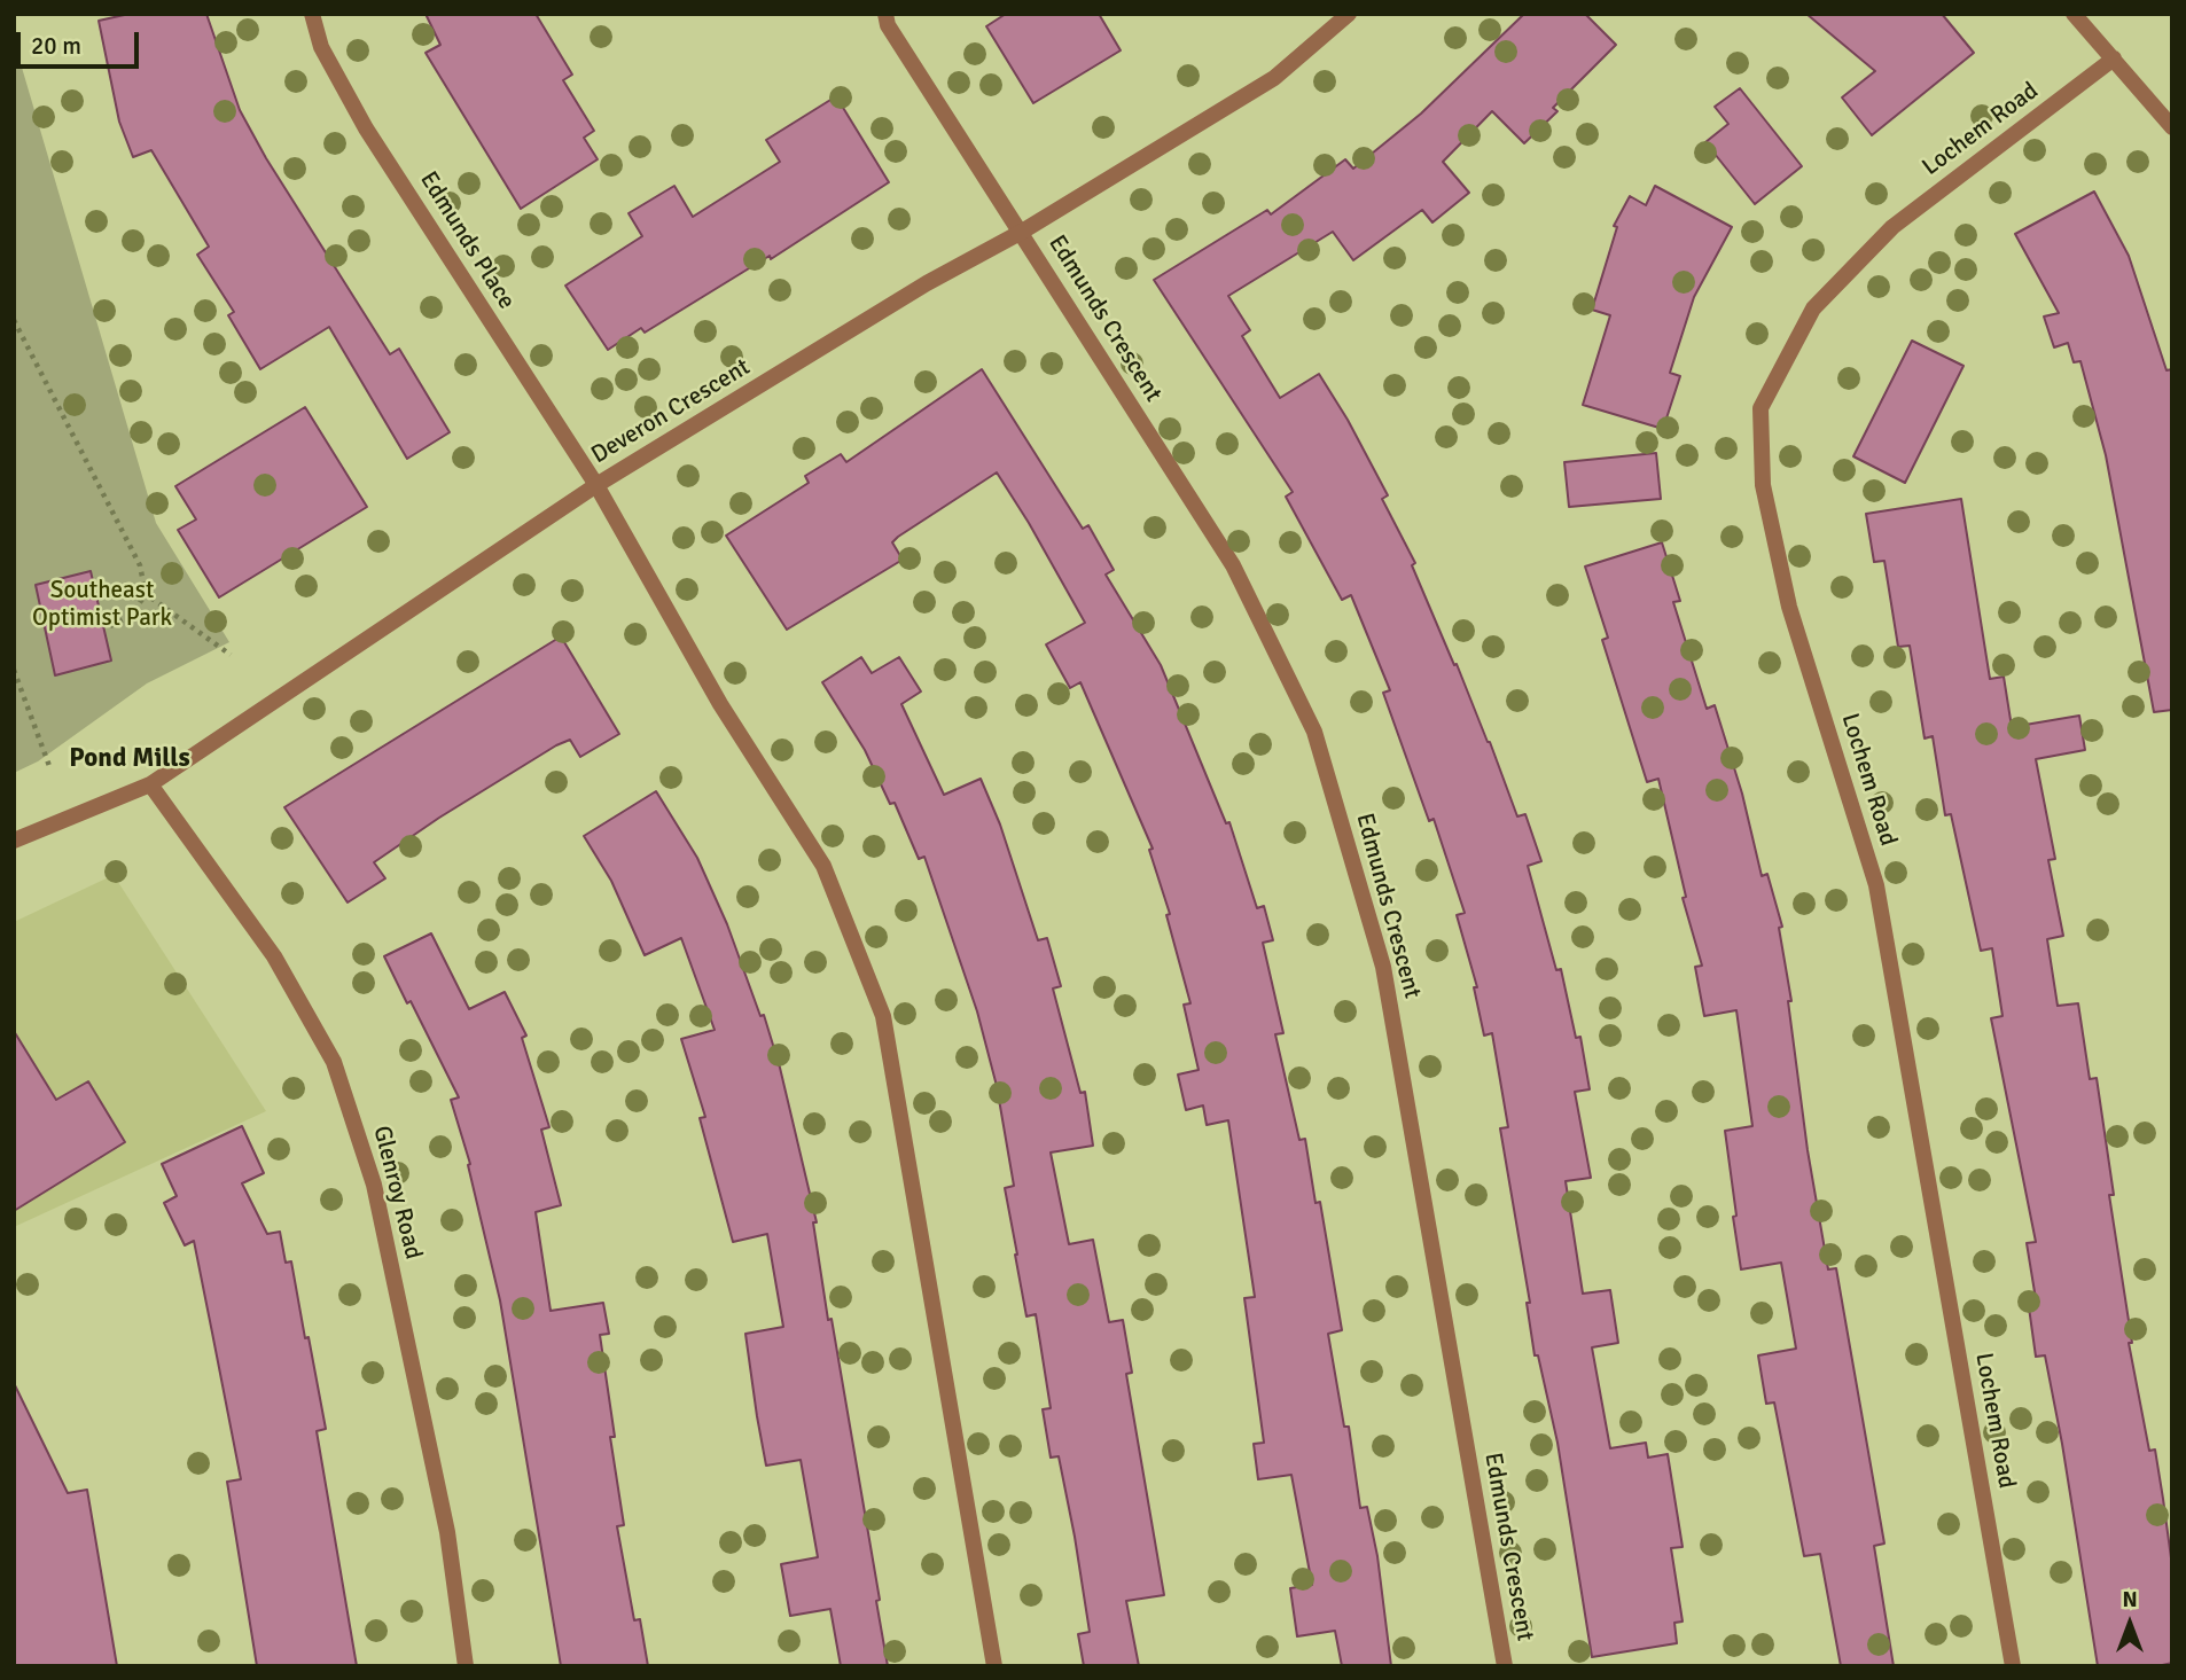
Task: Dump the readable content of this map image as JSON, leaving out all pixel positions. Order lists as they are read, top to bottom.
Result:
{
  "streets": {
    "street": [
      "Lochem Road",
      "Edmunds Place",
      "Edmunds Crescent",
      "Deveron Crescent",
      "Glenroy Road"
    ]
  },
  "crossings": [
    ["Edmunds Place", "Deveron Crescent"],
    ["Edmunds Crescent", "Deveron Crescent"],
    ["Deveron Crescent", "Glenroy Road"]
  ],
  "districts": ["Pond Mills"],
  "parks": ["Southeast Optimist Park"],
  "scale_bar": "20 m",
  "north": "top"
}
